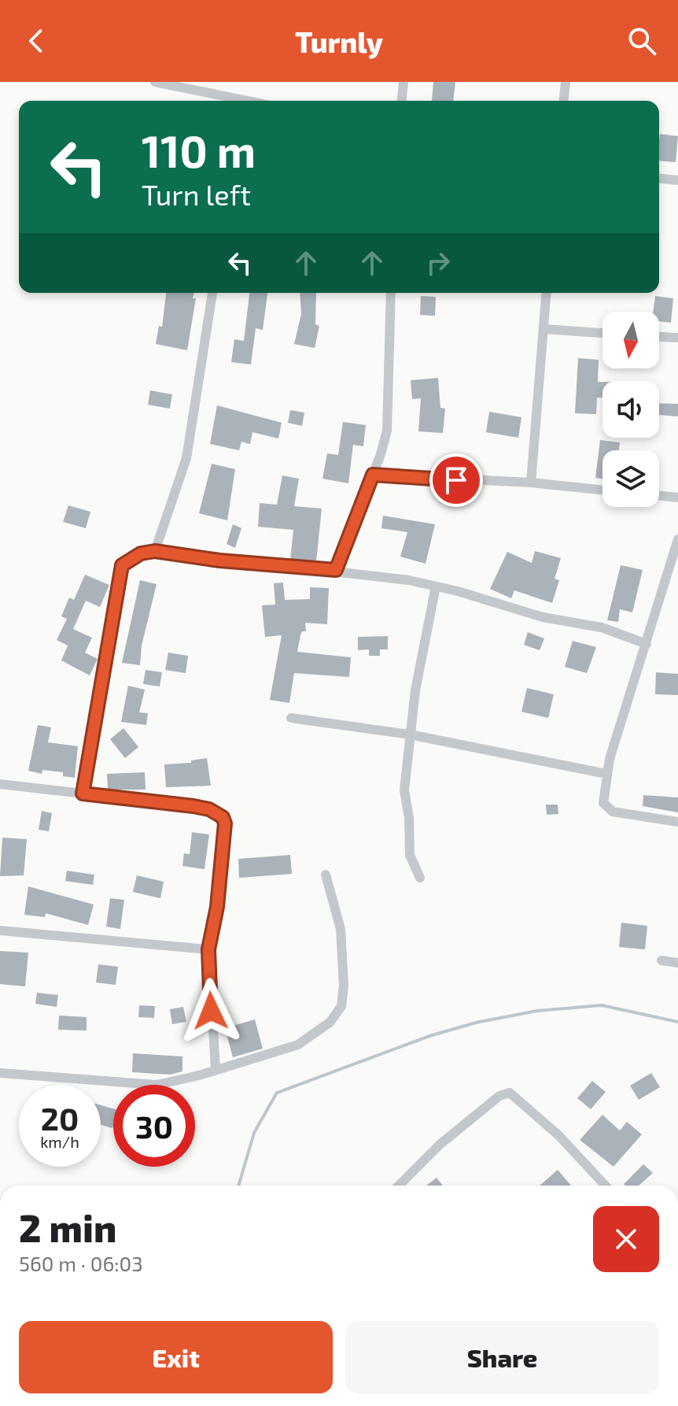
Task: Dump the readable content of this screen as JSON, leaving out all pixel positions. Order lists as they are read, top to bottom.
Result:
{
  "north": "bottom",
  "page": {
    "header": "Turnly",
    "turn": ["110 m", "Turn left"],
    "speed": "20 km/h",
    "limit": "30",
    "heading": ["2 min", "560 m · 06:03"],
    "buttons": ["Exit", "Share"]
  }
}
